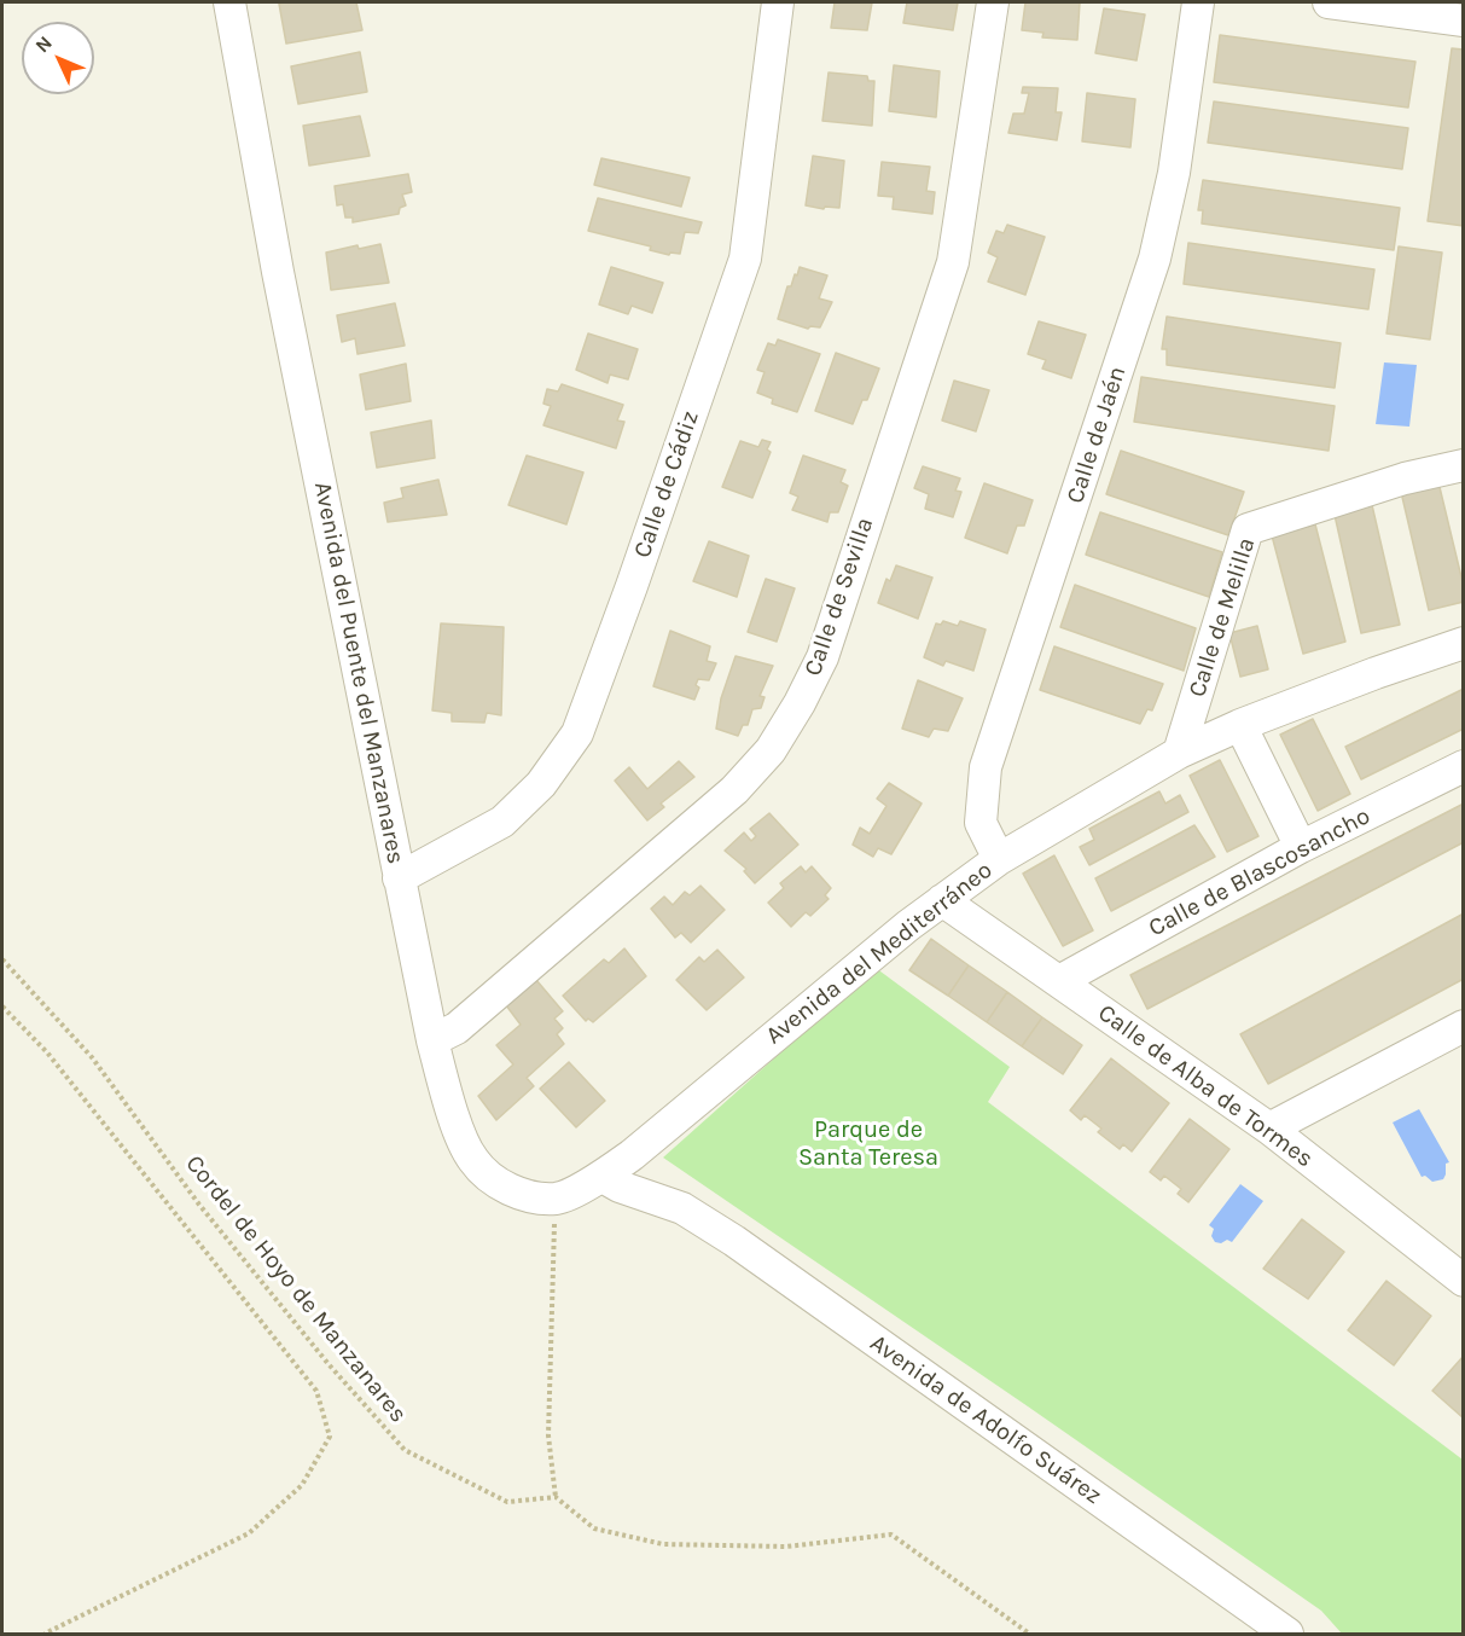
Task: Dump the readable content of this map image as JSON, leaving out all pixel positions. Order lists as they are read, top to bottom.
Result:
{
  "streets": {
    "street": [
      "Calle de Jaén",
      "Calle de Cádiz",
      "Calle de Sevilla",
      "Calle de Melilla",
      "Avenida del Puente del Manzanares",
      "Calle de Blascosancho",
      "Avenida del Mediterráneo",
      "Calle de Alba de Tormes",
      "Avenida de Adolfo Suárez"
    ],
    "path": ["Cordel de Hoyo de Manzanares"]
  },
  "crossings": [
    ["Calle de Jaén", "Avenida del Mediterráneo"],
    ["Calle de Cádiz", "Avenida del Puente del Manzanares"],
    ["Calle de Sevilla", "Avenida del Puente del Manzanares"],
    ["Calle de Melilla", "Avenida del Mediterráneo"],
    ["Calle de Blascosancho", "Calle de Alba de Tormes"],
    ["Avenida del Mediterráneo", "Calle de Alba de Tormes"],
    ["Avenida del Mediterráneo", "Avenida de Adolfo Suárez"]
  ],
  "parks": ["Parque de Santa Teresa"],
  "north": "top left"
}
